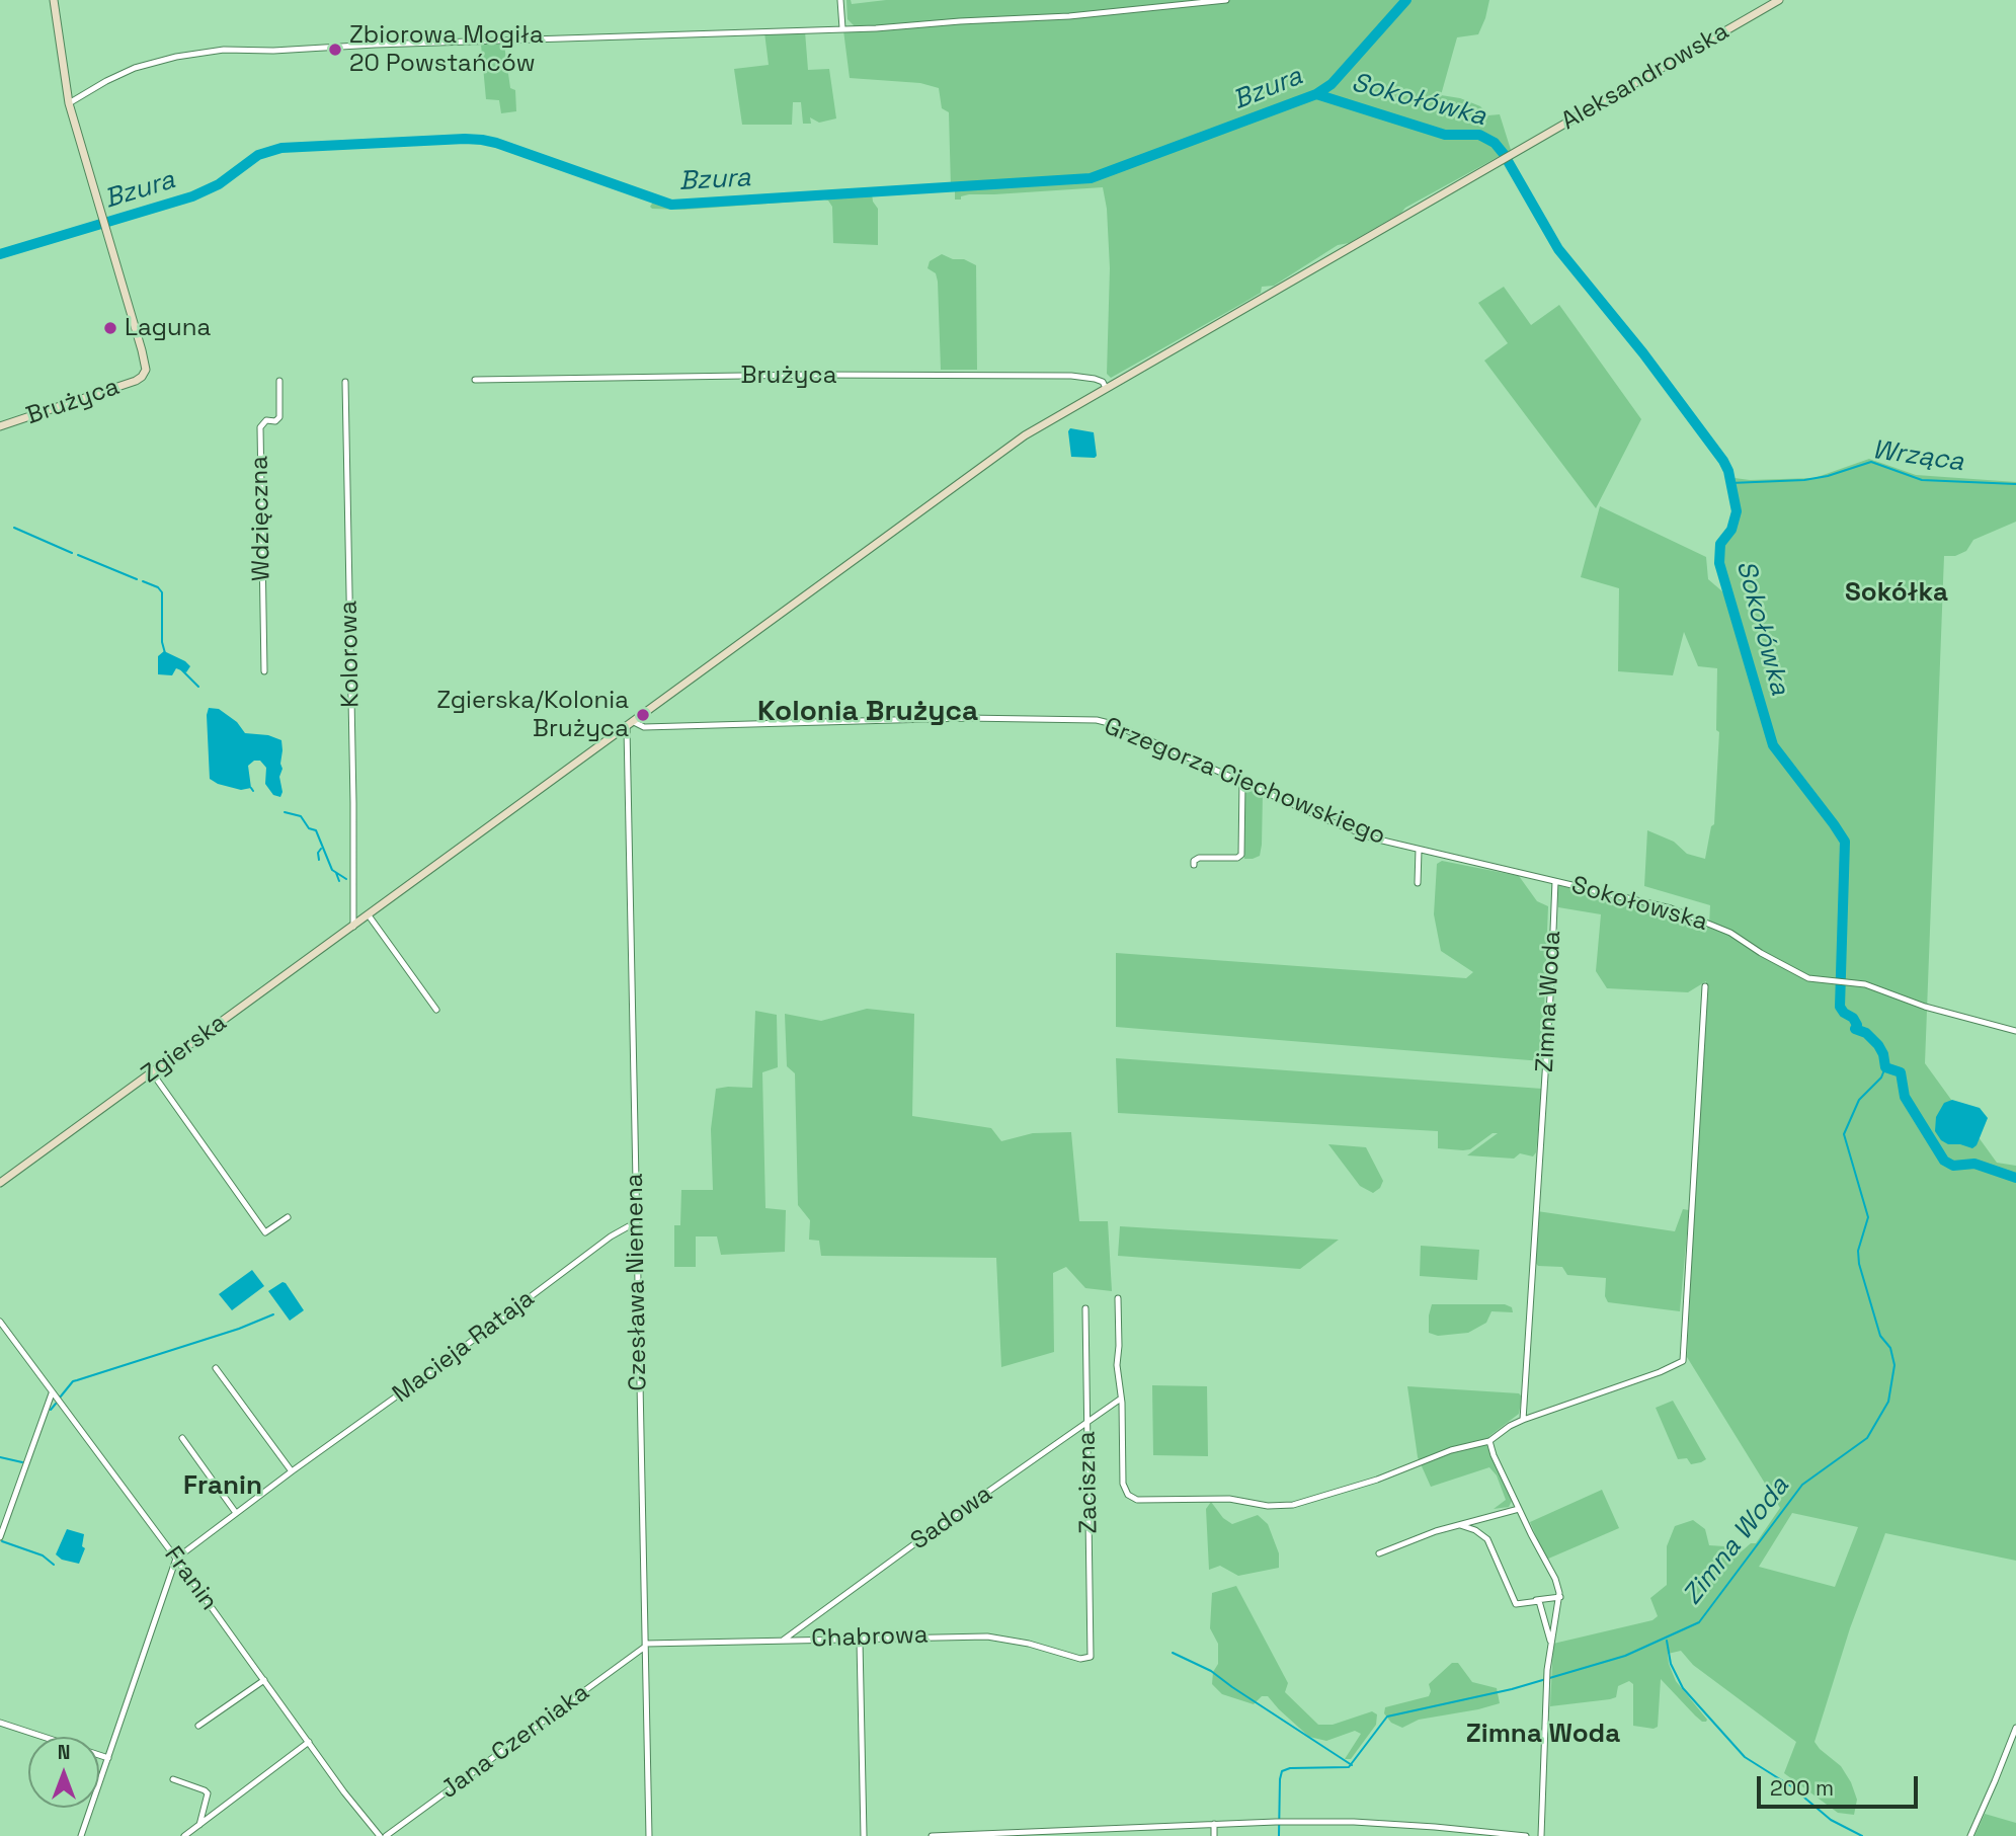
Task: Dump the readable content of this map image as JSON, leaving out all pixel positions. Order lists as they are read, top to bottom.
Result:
{
  "streets": {
    "main road": ["Aleksandrowska", "Brużyca", "Zgierska"],
    "street": [
      "Wdzięczna",
      "Kolorowa",
      "Grzegorza Ciechowskiego",
      "Sokołowska",
      "Zimna Woda",
      "Czesława Niemena",
      "Macieja Rataja",
      "Zaciszna",
      "Sadowa",
      "Franin",
      "Chabrowa",
      "Jana Czerniaka"
    ]
  },
  "crossings": [
    ["Aleksandrowska", "Brużyca"],
    ["Aleksandrowska", "Zgierska"],
    ["Brużyca", "Zgierska"],
    ["Kolorowa", "Zgierska"],
    ["Grzegorza Ciechowskiego", "Sokołowska"],
    ["Grzegorza Ciechowskiego", "Zimna Woda"],
    ["Grzegorza Ciechowskiego", "Zgierska"],
    ["Sokołowska", "Zimna Woda"],
    ["Zgierska", "Czesława Niemena"],
    ["Czesława Niemena", "Macieja Rataja"],
    ["Czesława Niemena", "Chabrowa"],
    ["Czesława Niemena", "Jana Czerniaka"],
    ["Macieja Rataja", "Franin"],
    ["Zaciszna", "Sadowa"],
    ["Zaciszna", "Chabrowa"],
    ["Sadowa", "Chabrowa"],
    ["Chabrowa", "Jana Czerniaka"]
  ],
  "districts": [
    "Sokółka",
    "Kolonia Brużyca",
    "Franin",
    "Zimna Woda"
  ],
  "water": [
    "Bzura",
    "Sokołówka",
    "Wrząca",
    "Zimna Woda"
  ],
  "places": ["Zbiorowa Mogiła 20 Powstańców", "Laguna", "Zgierska/Kolonia Brużyca"],
  "scale_bar": "200 m",
  "north": "top"
}
